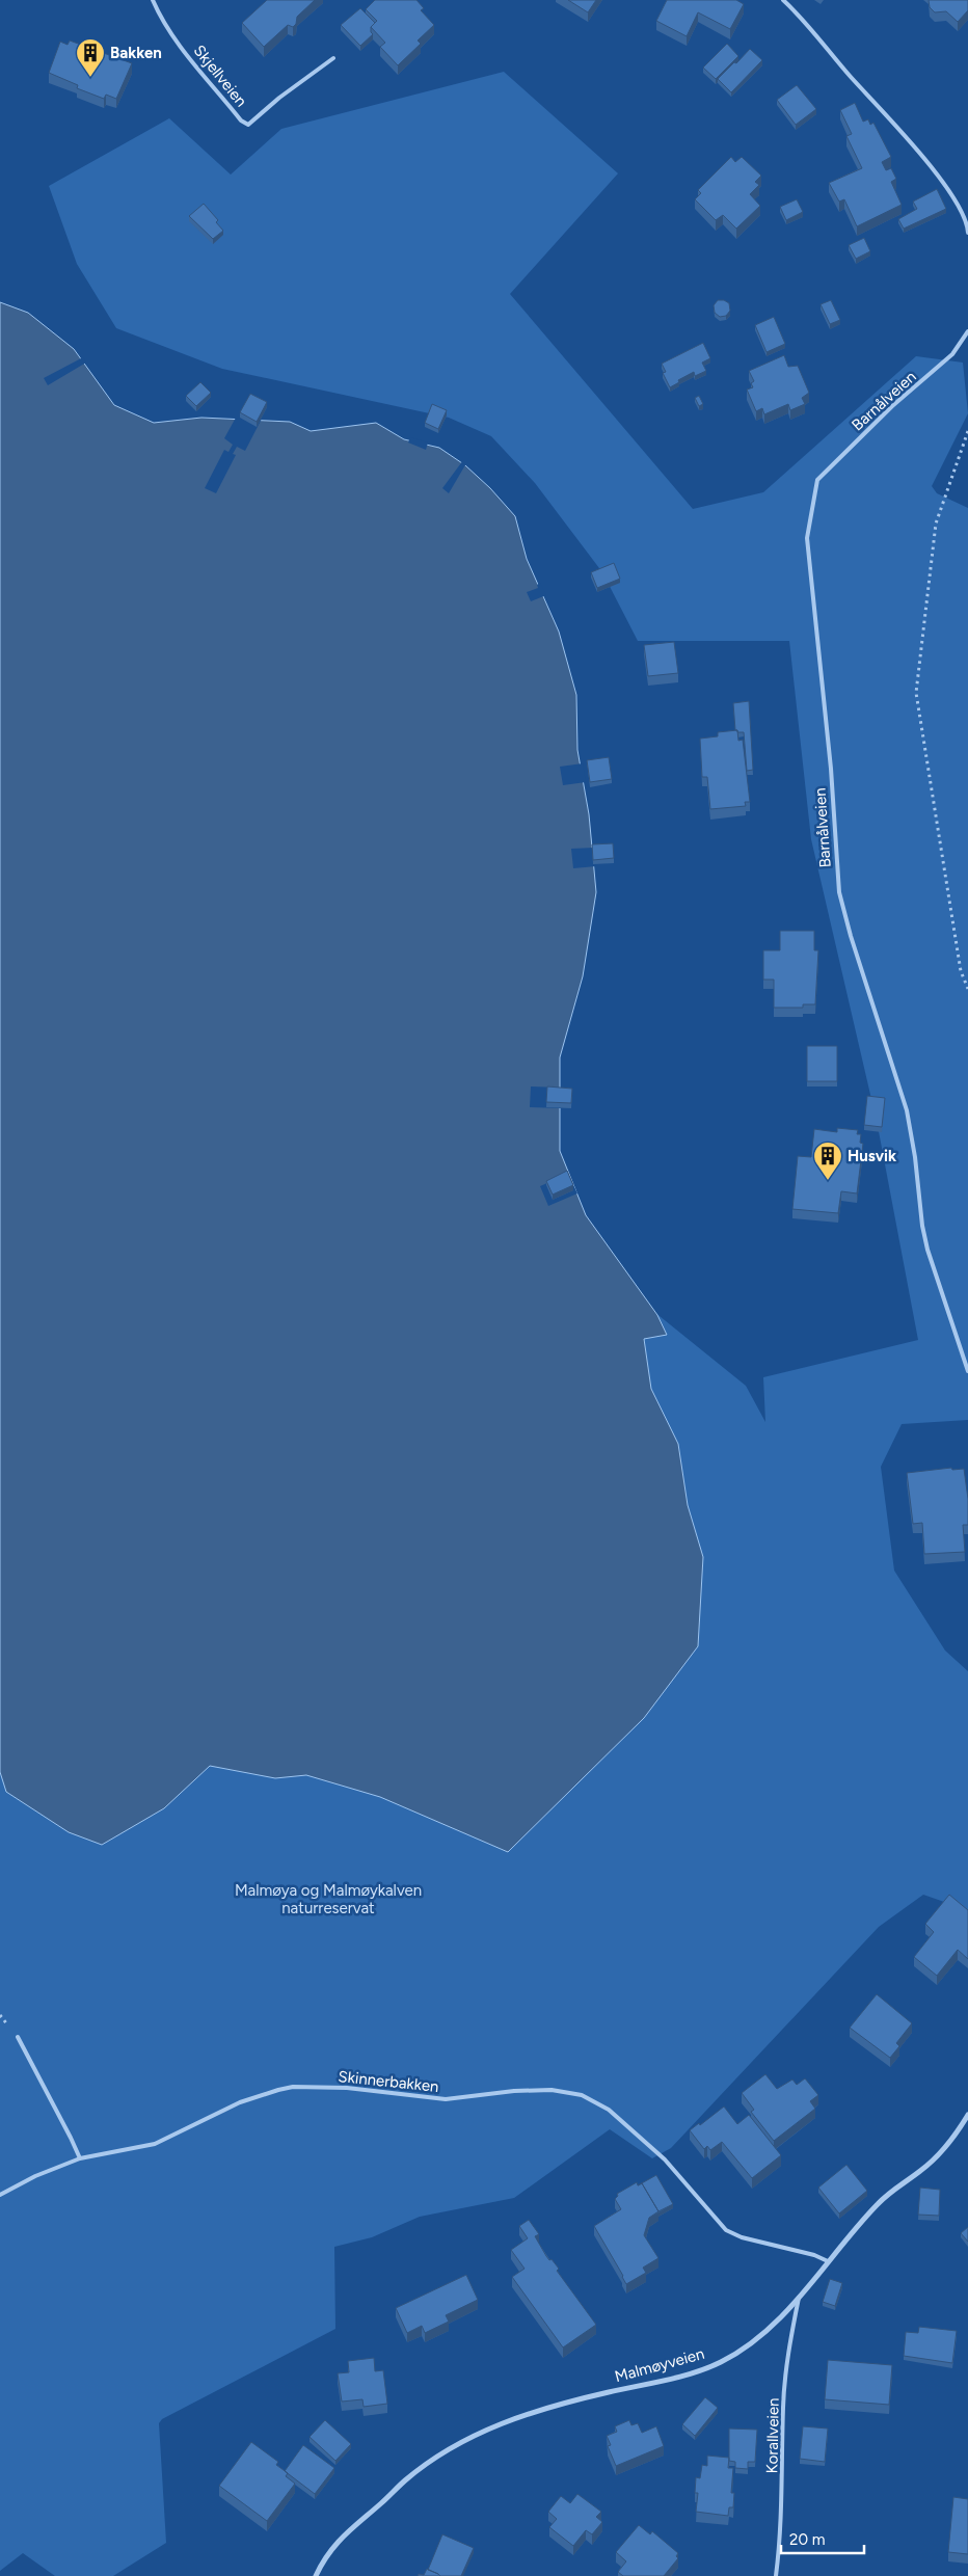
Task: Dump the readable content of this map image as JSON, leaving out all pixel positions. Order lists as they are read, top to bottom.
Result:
{
  "streets": {
    "street": ["Malmøyveien"],
    "lane": [
      "Skjellveien",
      "Barnålveien",
      "Skinnerbakken",
      "Korallveien"
    ]
  },
  "crossings": [
    ["Skinnerbakken", "Malmøyveien"],
    ["Malmøyveien", "Korallveien"]
  ],
  "parks": ["Malmøya og Malmøykalven naturreservat"],
  "places": {
    "building": ["Bakken", "Husvik"]
  },
  "scale_bar": "20 m"
}
